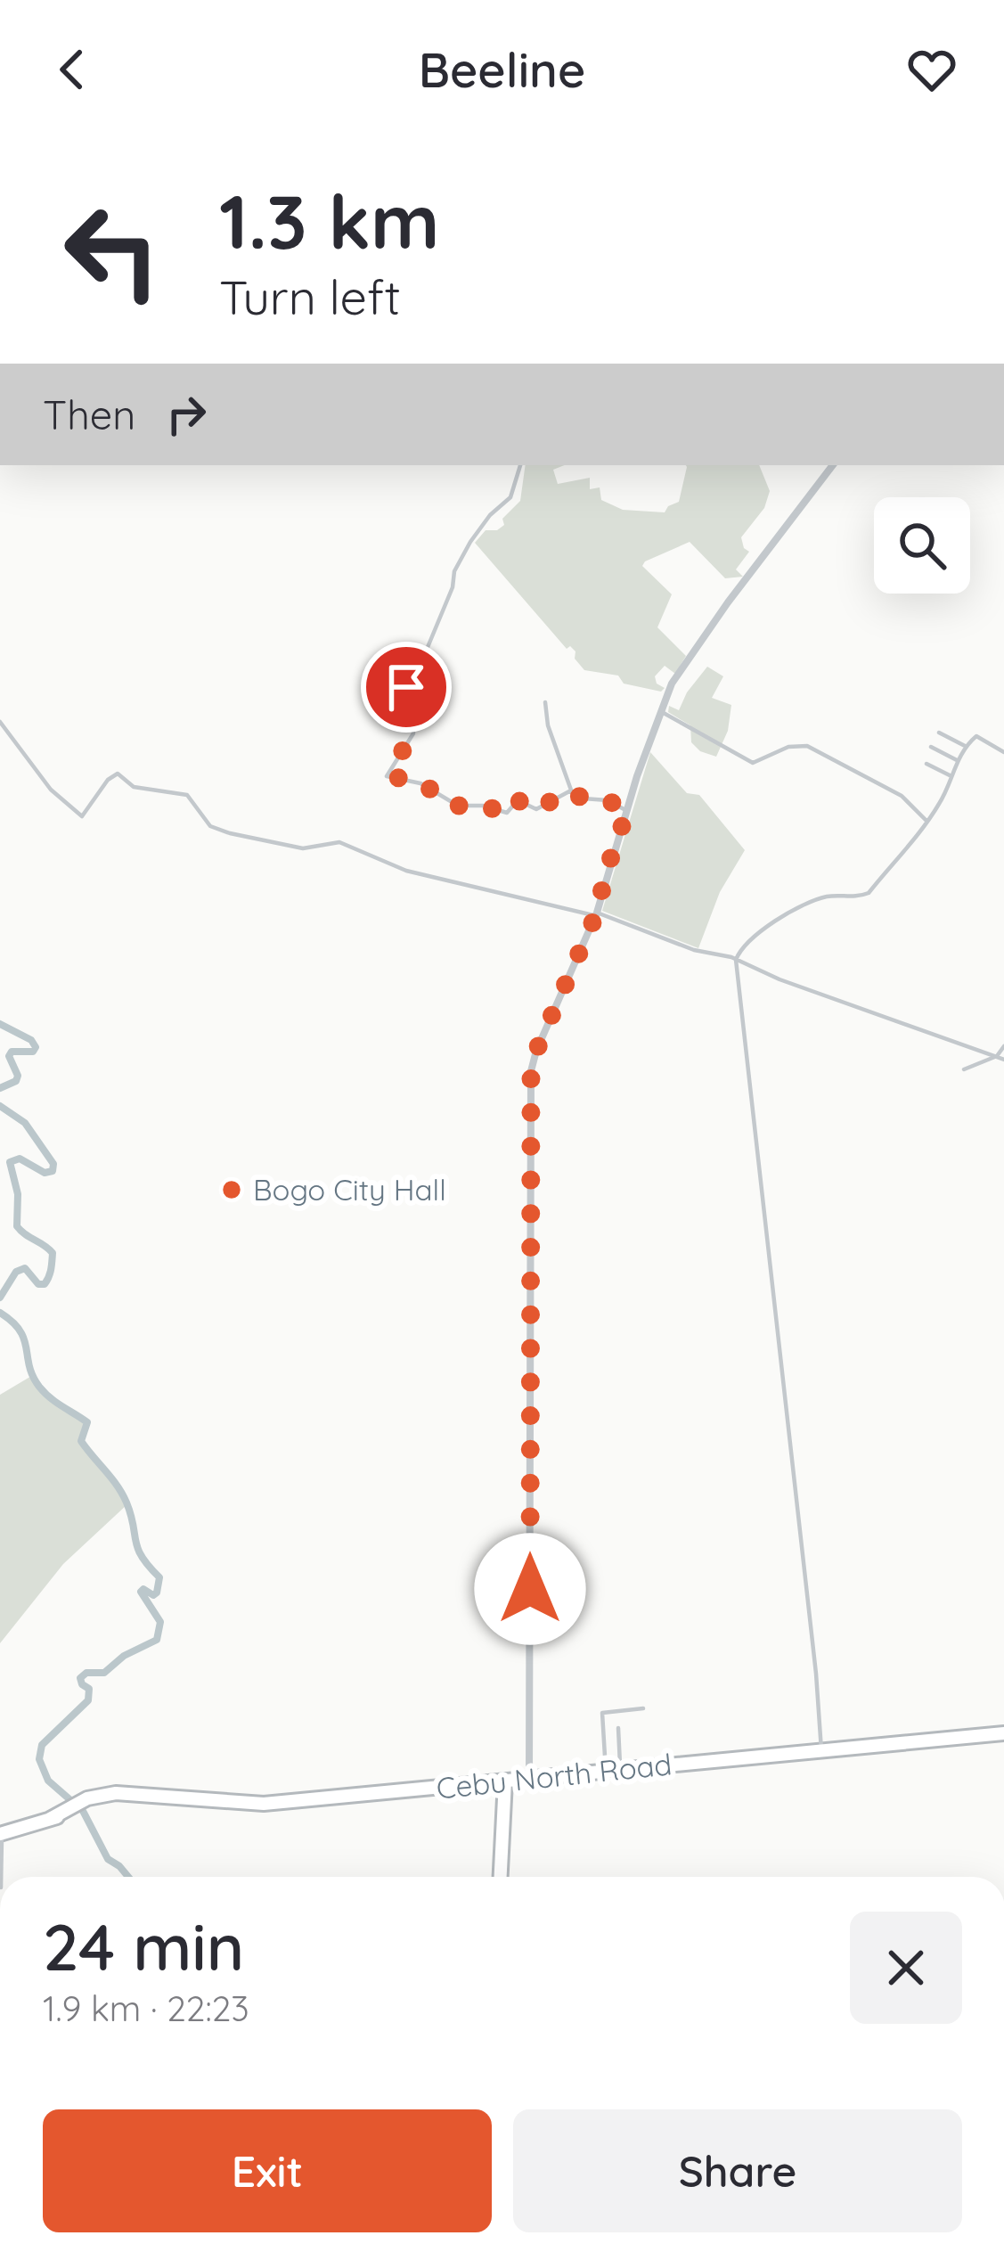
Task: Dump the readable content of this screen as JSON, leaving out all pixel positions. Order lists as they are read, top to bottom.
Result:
{
  "streets": {
    "highway": ["Cebu North Road"]
  },
  "places": ["Bogo City Hall"],
  "page": {
    "header": "Beeline",
    "turn": ["1.3 km", "Turn left"],
    "then": "Then",
    "heading": ["24 min", "1.9 km · 22:23"],
    "buttons": ["Exit", "Share"]
  }
}
